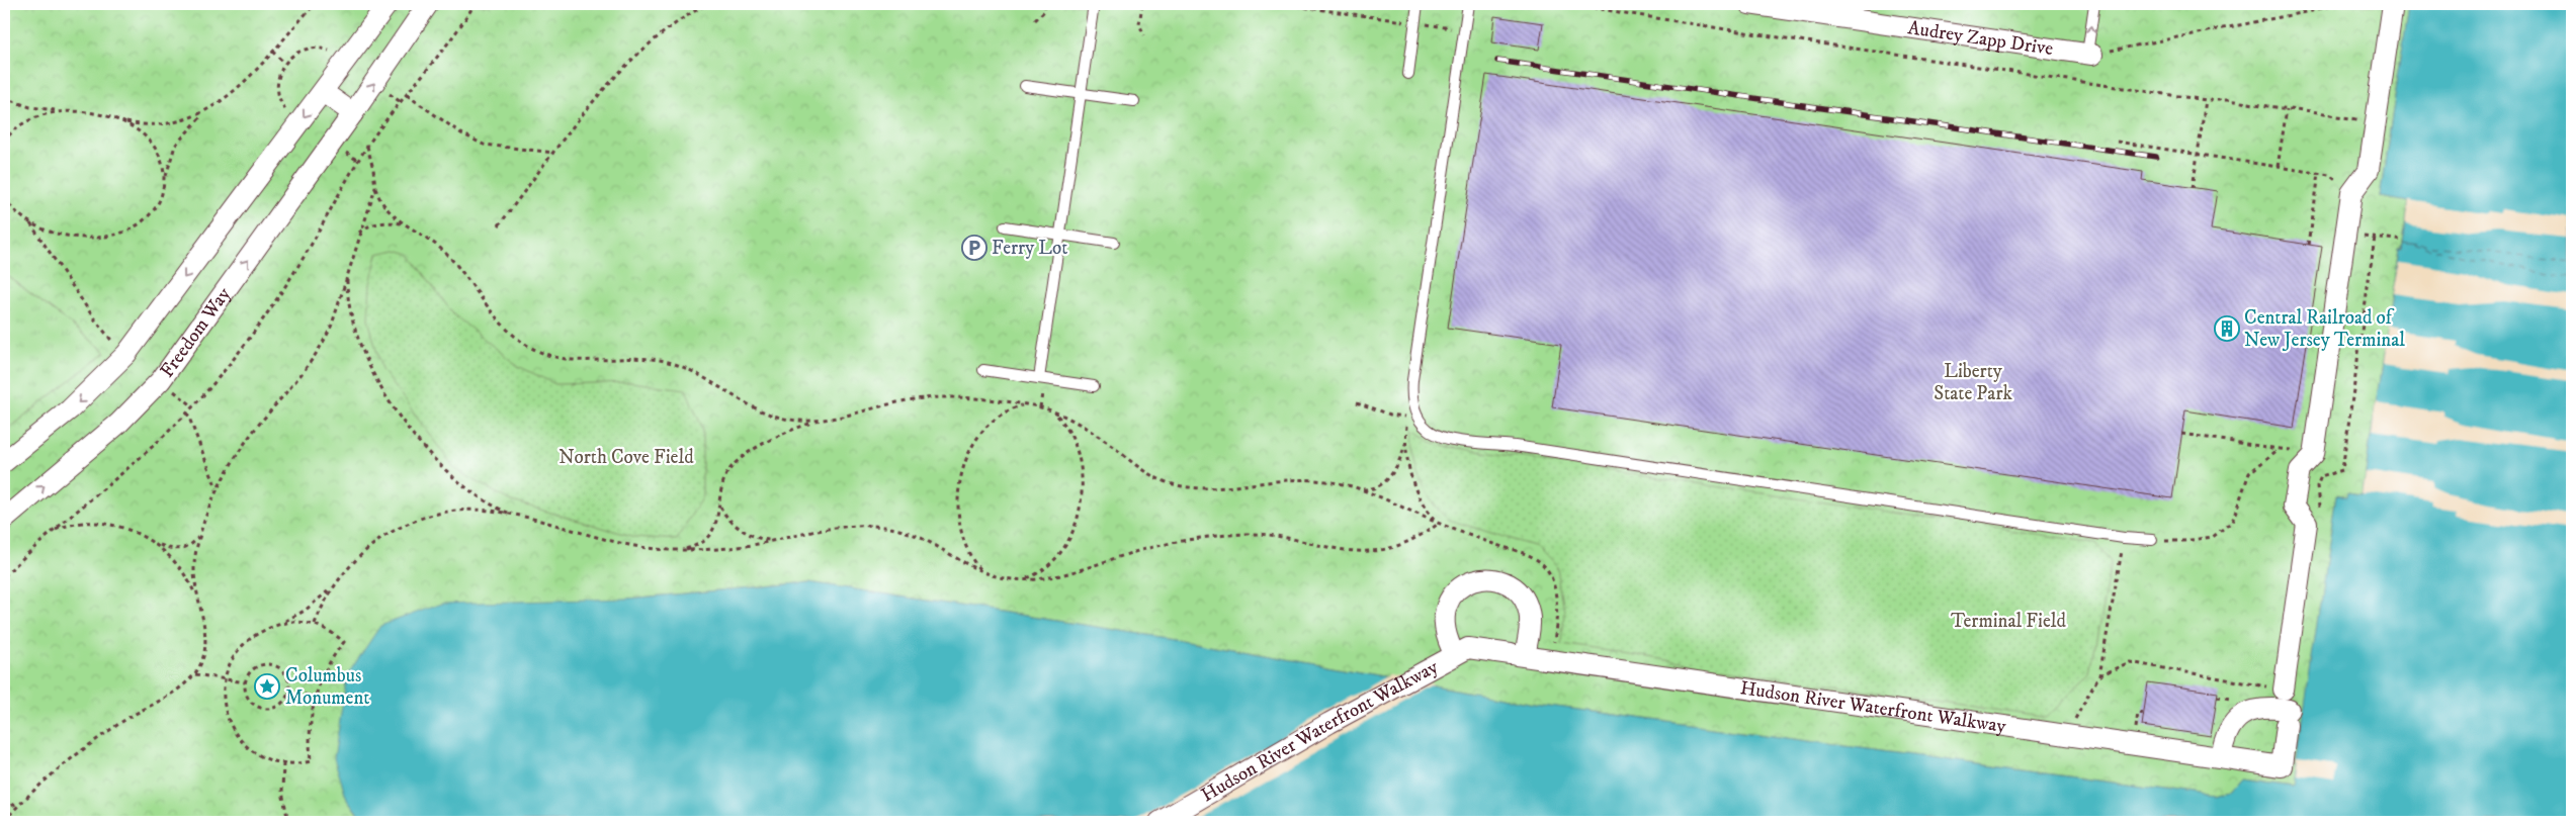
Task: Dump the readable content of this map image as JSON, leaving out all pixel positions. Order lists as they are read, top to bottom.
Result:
{
  "streets": {
    "street": ["Audrey Zapp Drive", "Freedom Way", "Hudson River Waterfront Walkway"]
  },
  "parks": ["Liberty State Park", "North Cove Field", "Terminal Field"],
  "places": {
    "parking": ["Ferry Lot"],
    "building": ["Central Railroad of New Jersey Terminal"],
    "place": ["Columbus Monument"]
  }
}
